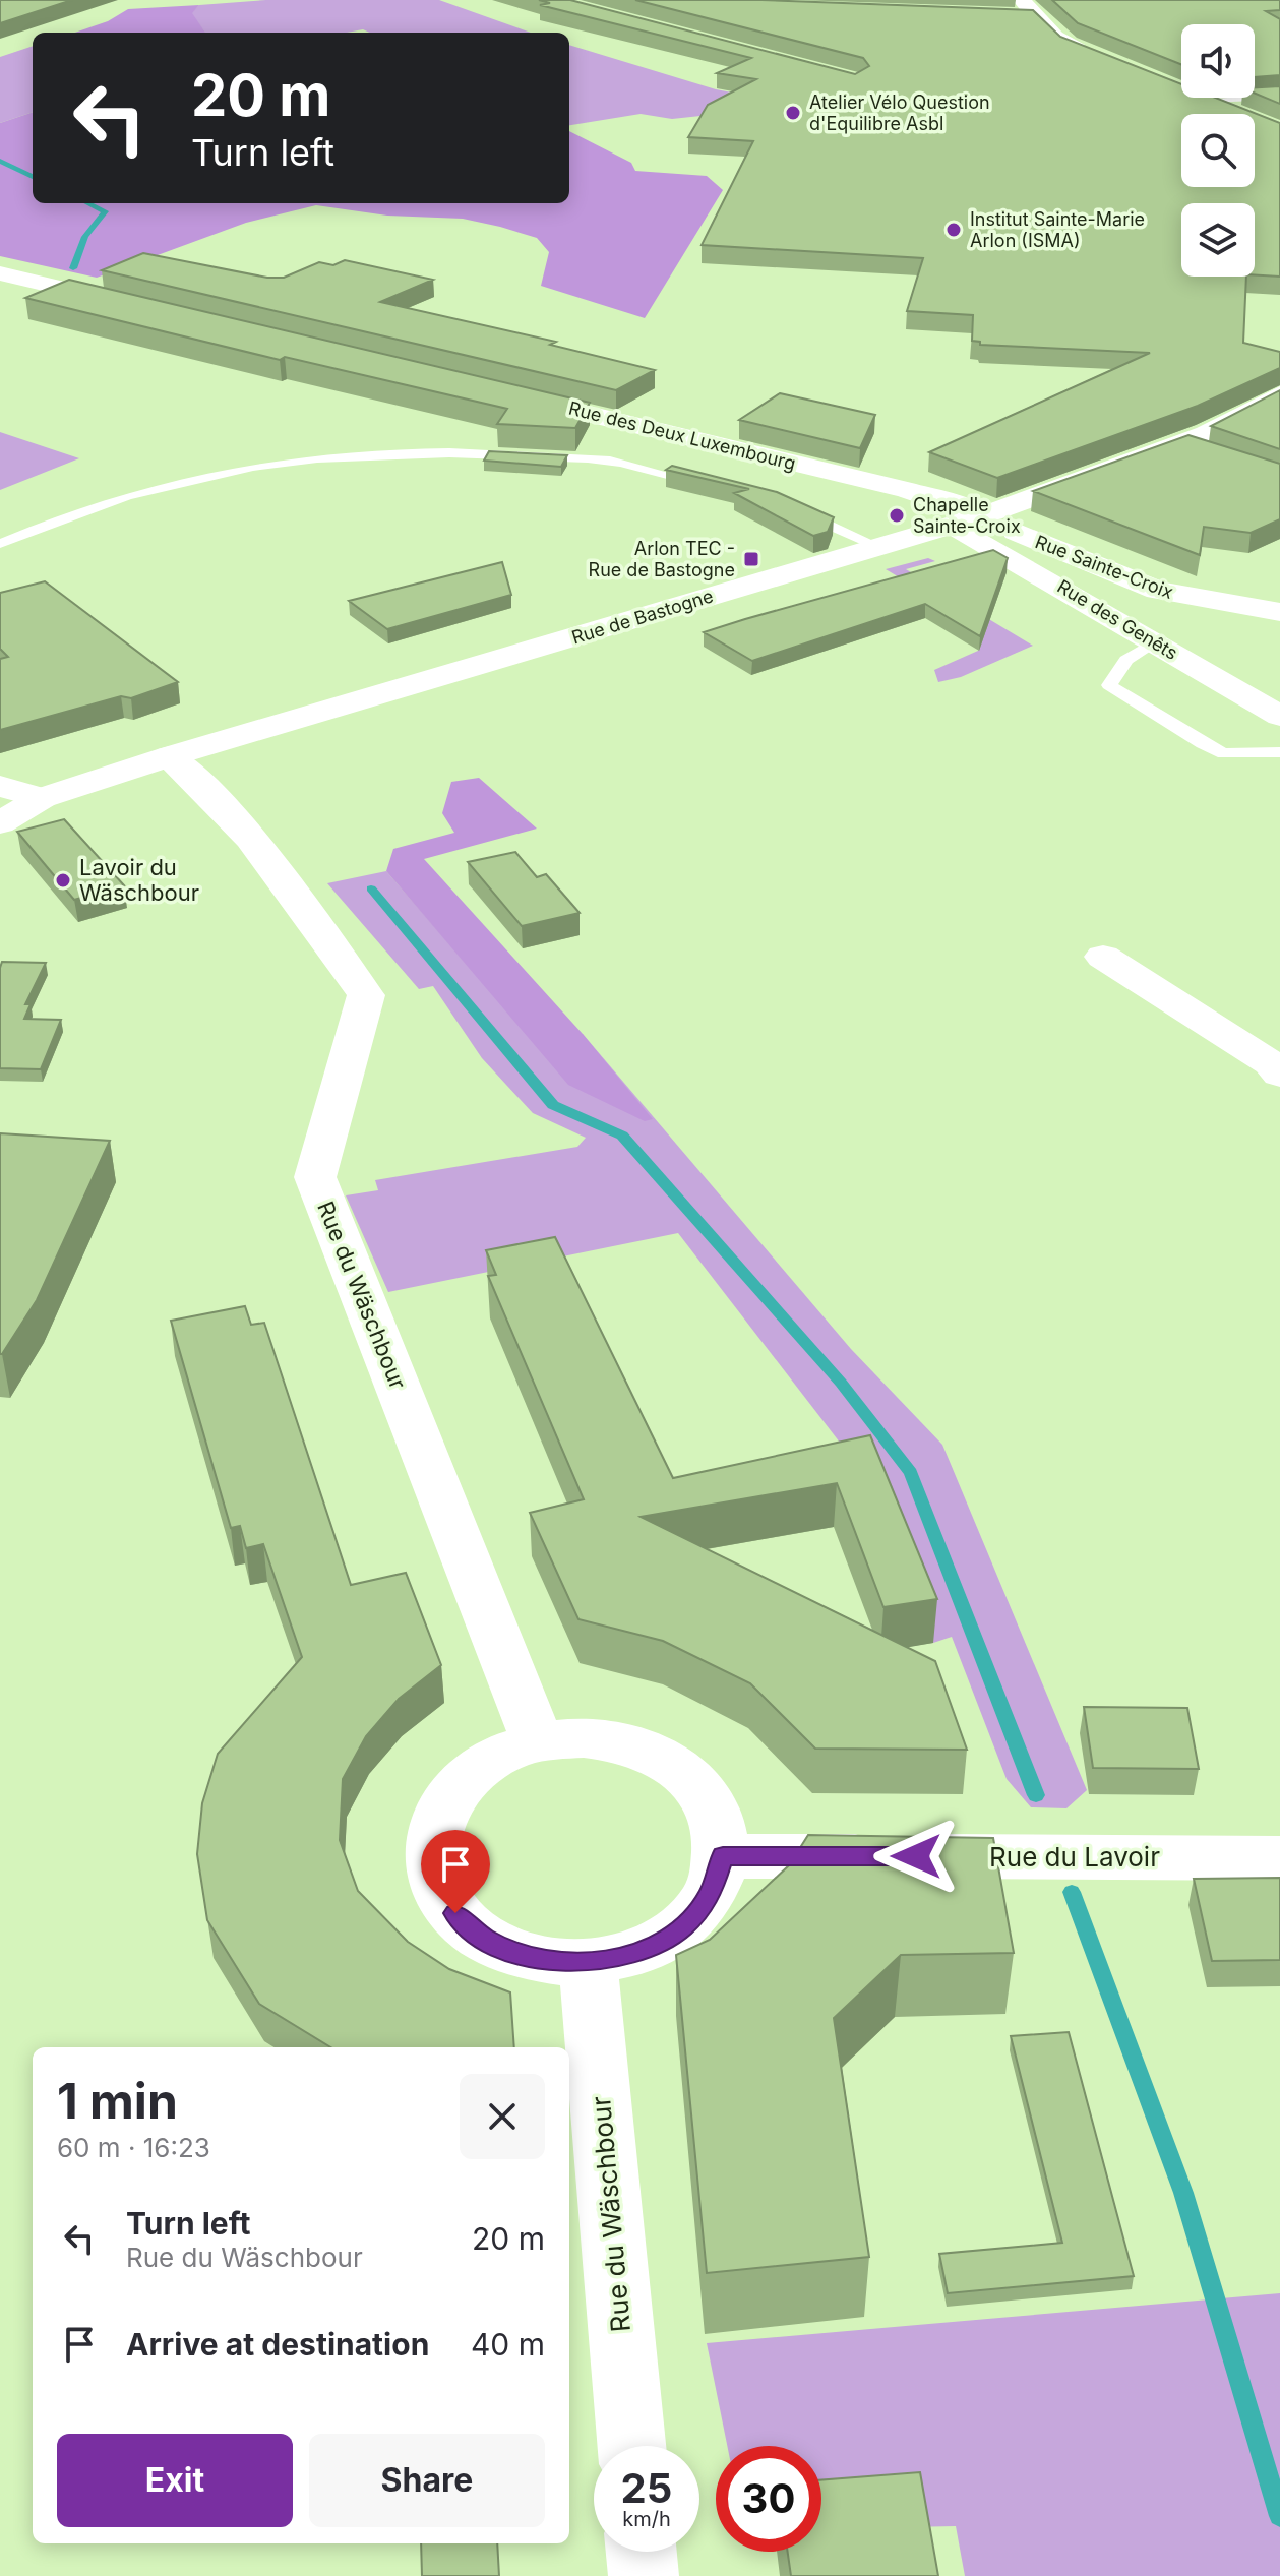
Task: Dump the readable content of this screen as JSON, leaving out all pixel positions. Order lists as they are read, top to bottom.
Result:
{
  "streets": {
    "street": [
      "Rue des Deux Luxembourg",
      "Rue Sainte-Croix",
      "Rue de Bastogne",
      "Rue des Genêts",
      "Rue du Wäschbour",
      "Rue du Lavoir"
    ]
  },
  "crossings": [
    ["Rue des Deux Luxembourg", "Rue Sainte-Croix"],
    ["Rue des Deux Luxembourg", "Rue de Bastogne"],
    ["Rue Sainte-Croix", "Rue de Bastogne"],
    ["Rue de Bastogne", "Rue des Genêts"],
    ["Rue de Bastogne", "Rue du Wäschbour"],
    ["Rue du Wäschbour", "Rue du Lavoir"]
  ],
  "places": {
    "other": [
      "Atelier Vélo Question d'Equilibre Asbl",
      "Institut Sainte-Marie Arlon (ISMA)",
      "Chapelle Sainte-Croix",
      "Lavoir du Wäschbour"
    ],
    "transit": ["Arlon TEC - Rue de Bastogne"]
  },
  "page": {
    "turn": ["20 m", "Turn left"],
    "heading": ["1 min", "60 m · 16:23"],
    "list": [
      {
        "name": "Turn left",
        "note": "Rue du Wäschbour",
        "value": "20 m"
      },
      {
        "name": "Arrive at destination",
        "value": "40 m"
      }
    ],
    "buttons": ["Exit", "Share"],
    "speed": "25 km/h",
    "limit": "30"
  }
}
